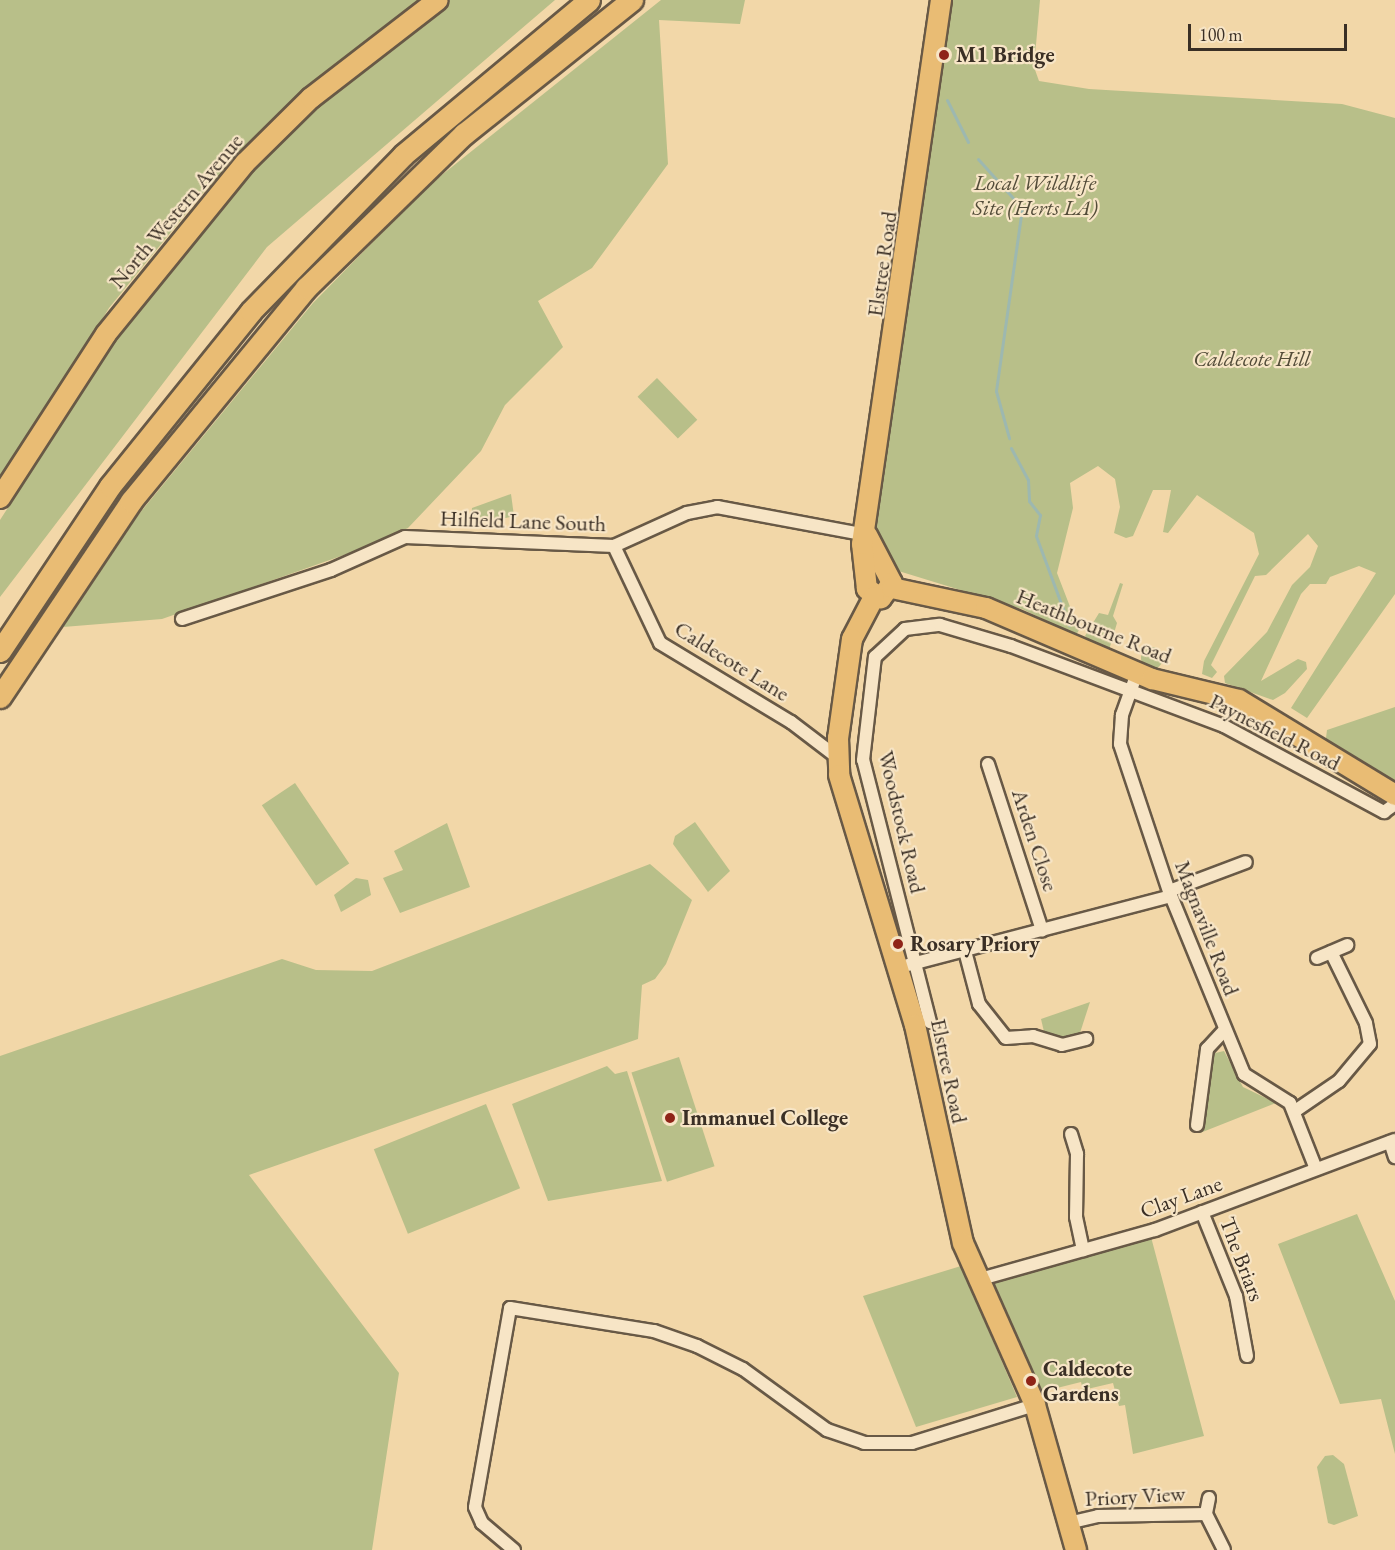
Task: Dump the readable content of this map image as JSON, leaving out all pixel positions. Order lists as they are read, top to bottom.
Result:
{
  "streets": {
    "main road": ["North Western Avenue", "Elstree Road", "Heathbourne Road"],
    "street": [
      "Hilfield Lane South",
      "Caldecote Lane",
      "Paynesfield Road",
      "Woodstock Road",
      "Arden Close",
      "Magnaville Road",
      "Clay Lane",
      "The Briars",
      "Priory View"
    ]
  },
  "crossings": [
    ["Elstree Road", "Hilfield Lane South"],
    ["Elstree Road", "Heathbourne Road"],
    ["Elstree Road", "Caldecote Lane"],
    ["Elstree Road", "Woodstock Road"],
    ["Elstree Road", "Clay Lane"],
    ["Elstree Road", "Priory View"],
    ["Hilfield Lane South", "Caldecote Lane"],
    ["Heathbourne Road", "Magnaville Road"],
    ["Paynesfield Road", "Woodstock Road"],
    ["Paynesfield Road", "Magnaville Road"],
    ["Woodstock Road", "Magnaville Road"],
    ["Magnaville Road", "Clay Lane"],
    ["Clay Lane", "The Briars"]
  ],
  "parks": ["Local Wildlife Site (Herts LA)", "Caldecote Hill"],
  "places": [
    "M1 Bridge",
    "Rosary Priory",
    "Immanuel College",
    "Caldecote Gardens"
  ],
  "scale_bar": "100 m"
}
